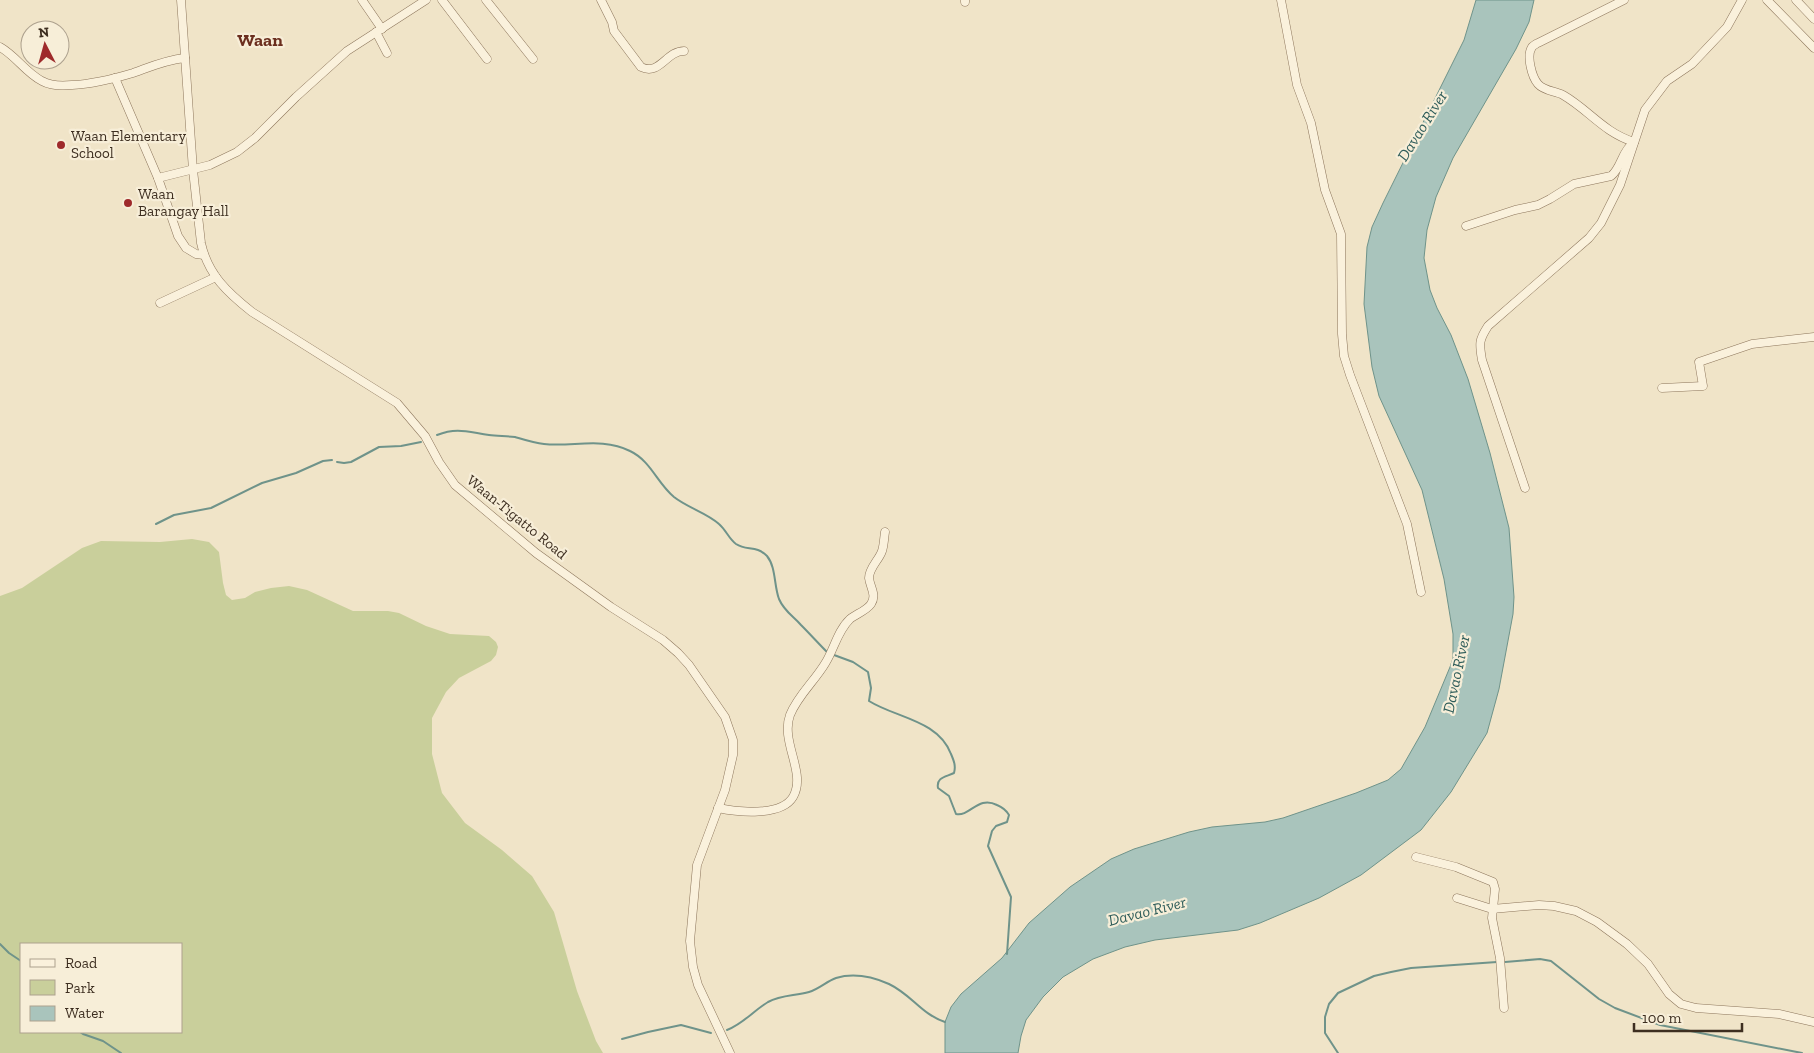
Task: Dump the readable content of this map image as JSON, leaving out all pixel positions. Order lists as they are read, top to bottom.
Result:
{
  "streets": {
    "street": ["Waan-Tigatto Road"]
  },
  "districts": ["Waan"],
  "water": ["Davao River"],
  "places": ["Waan Elementary School", "Waan Barangay Hall"],
  "legend": ["Road", "Park", "Water"],
  "scale_bar": "100 m",
  "north": "top"
}
